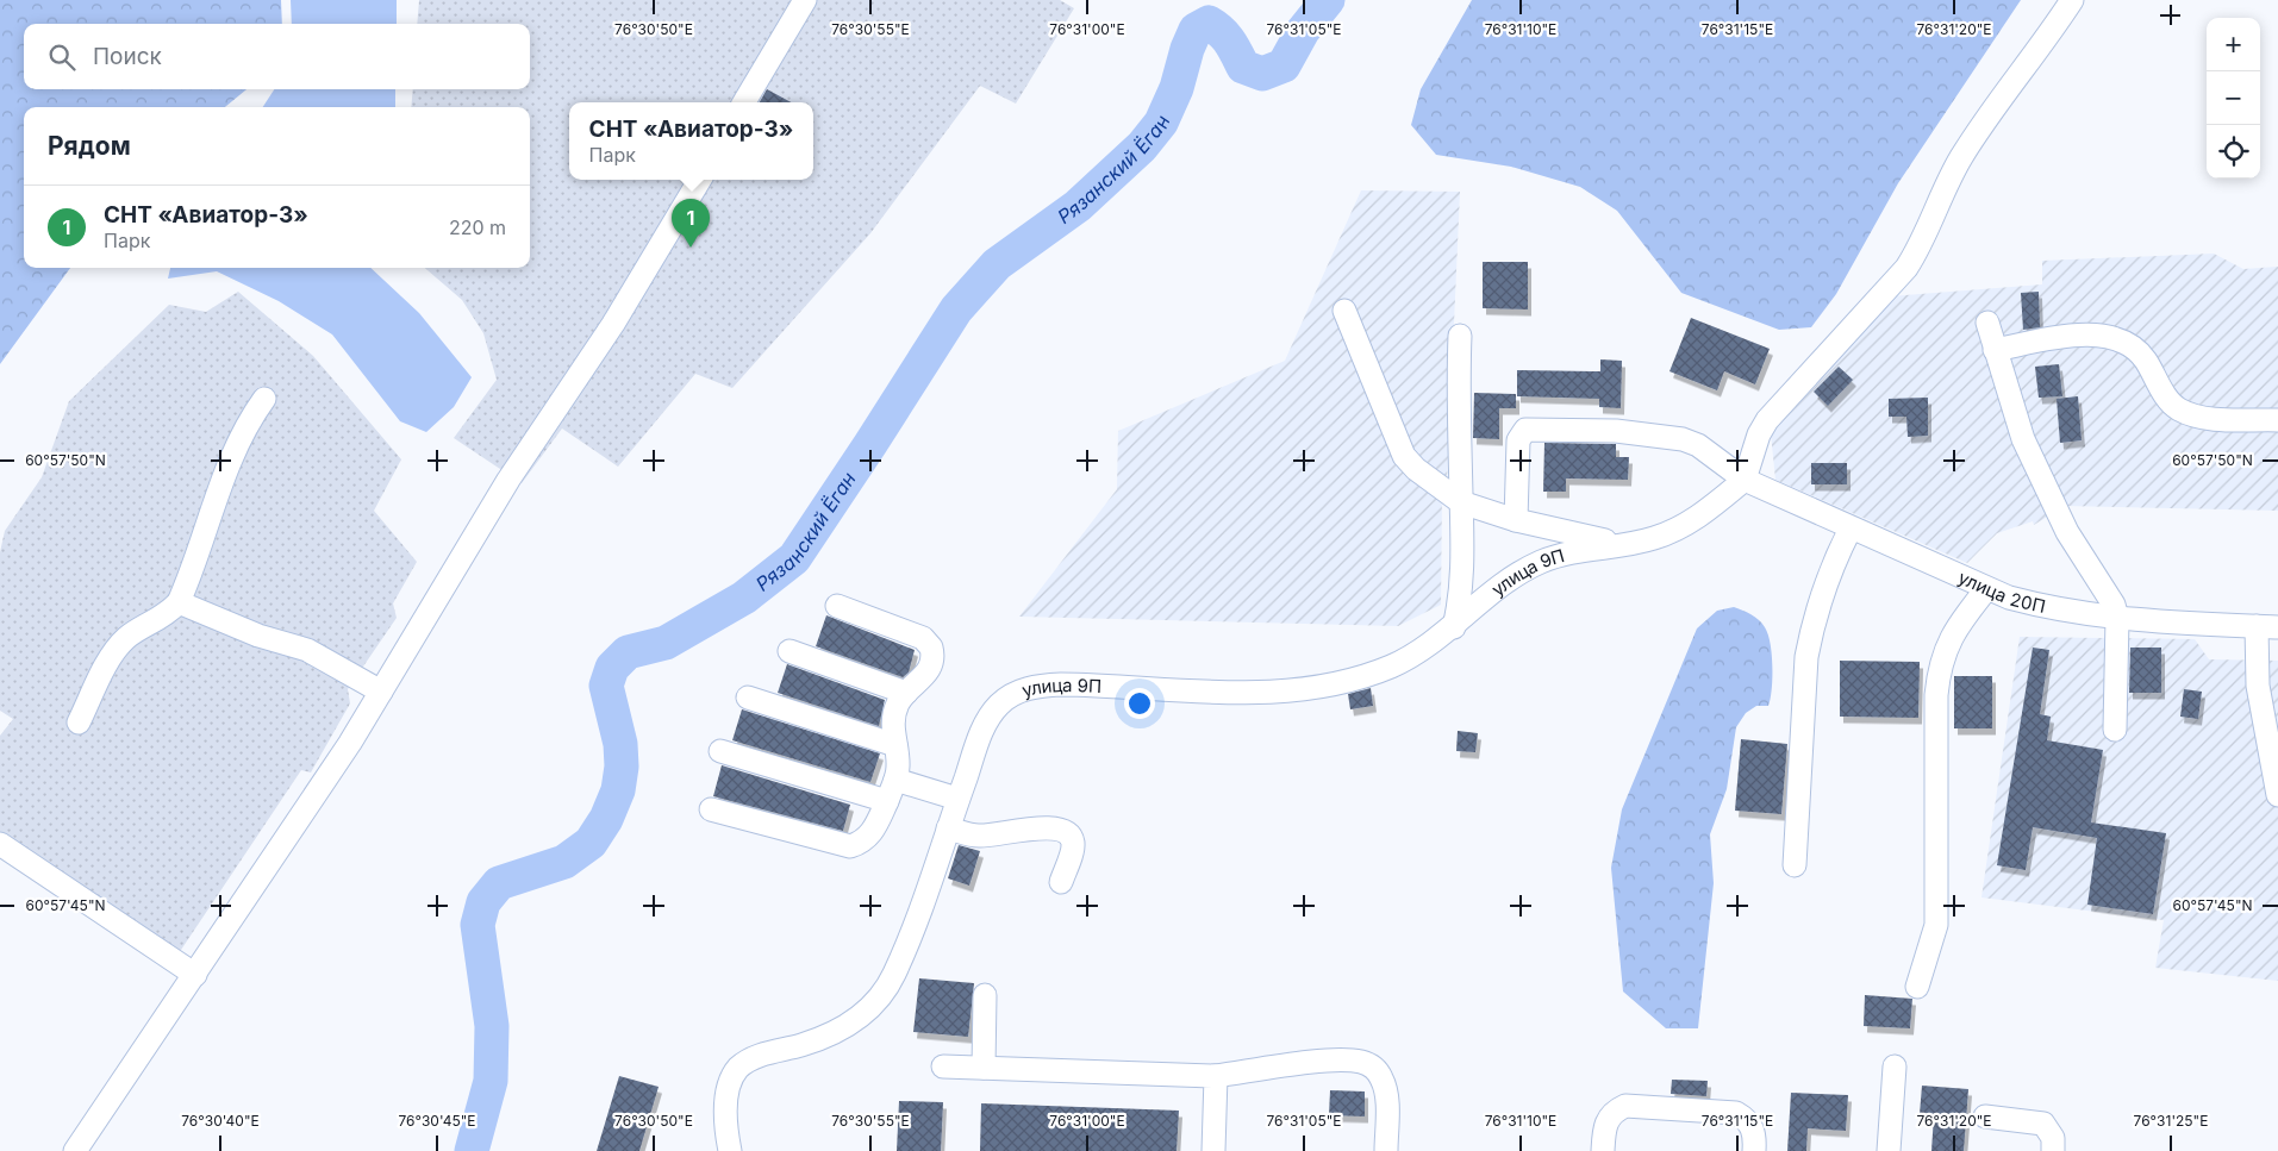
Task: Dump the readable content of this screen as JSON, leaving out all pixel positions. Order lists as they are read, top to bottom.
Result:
{
  "streets": {
    "street": ["улица 9П", "улица 20П"]
  },
  "crossings": [
    ["улица 9П", "улица 20П"]
  ],
  "water": ["Рязанский Ёган"],
  "page": {
    "map_buttons": ["+", "−"],
    "search": "Поиск",
    "popup": ["СНТ «Авиатор-3»", "Парк"],
    "heading": "Рядом",
    "list": [
      {
        "mark": "1",
        "name": "СНТ «Авиатор-3»",
        "note": "Парк",
        "value": "220 m"
      }
    ],
    "pins": "1"
  },
  "coordinates": [
    "76°30'50\"E",
    "76°30'55\"E",
    "76°31'00\"E",
    "76°31'05\"E",
    "76°31'10\"E",
    "76°31'15\"E",
    "76°31'20\"E",
    "60°57'50\"N",
    "60°57'45\"N",
    "76°30'40\"E",
    "76°30'45\"E",
    "76°31'25\"E"
  ]
}
